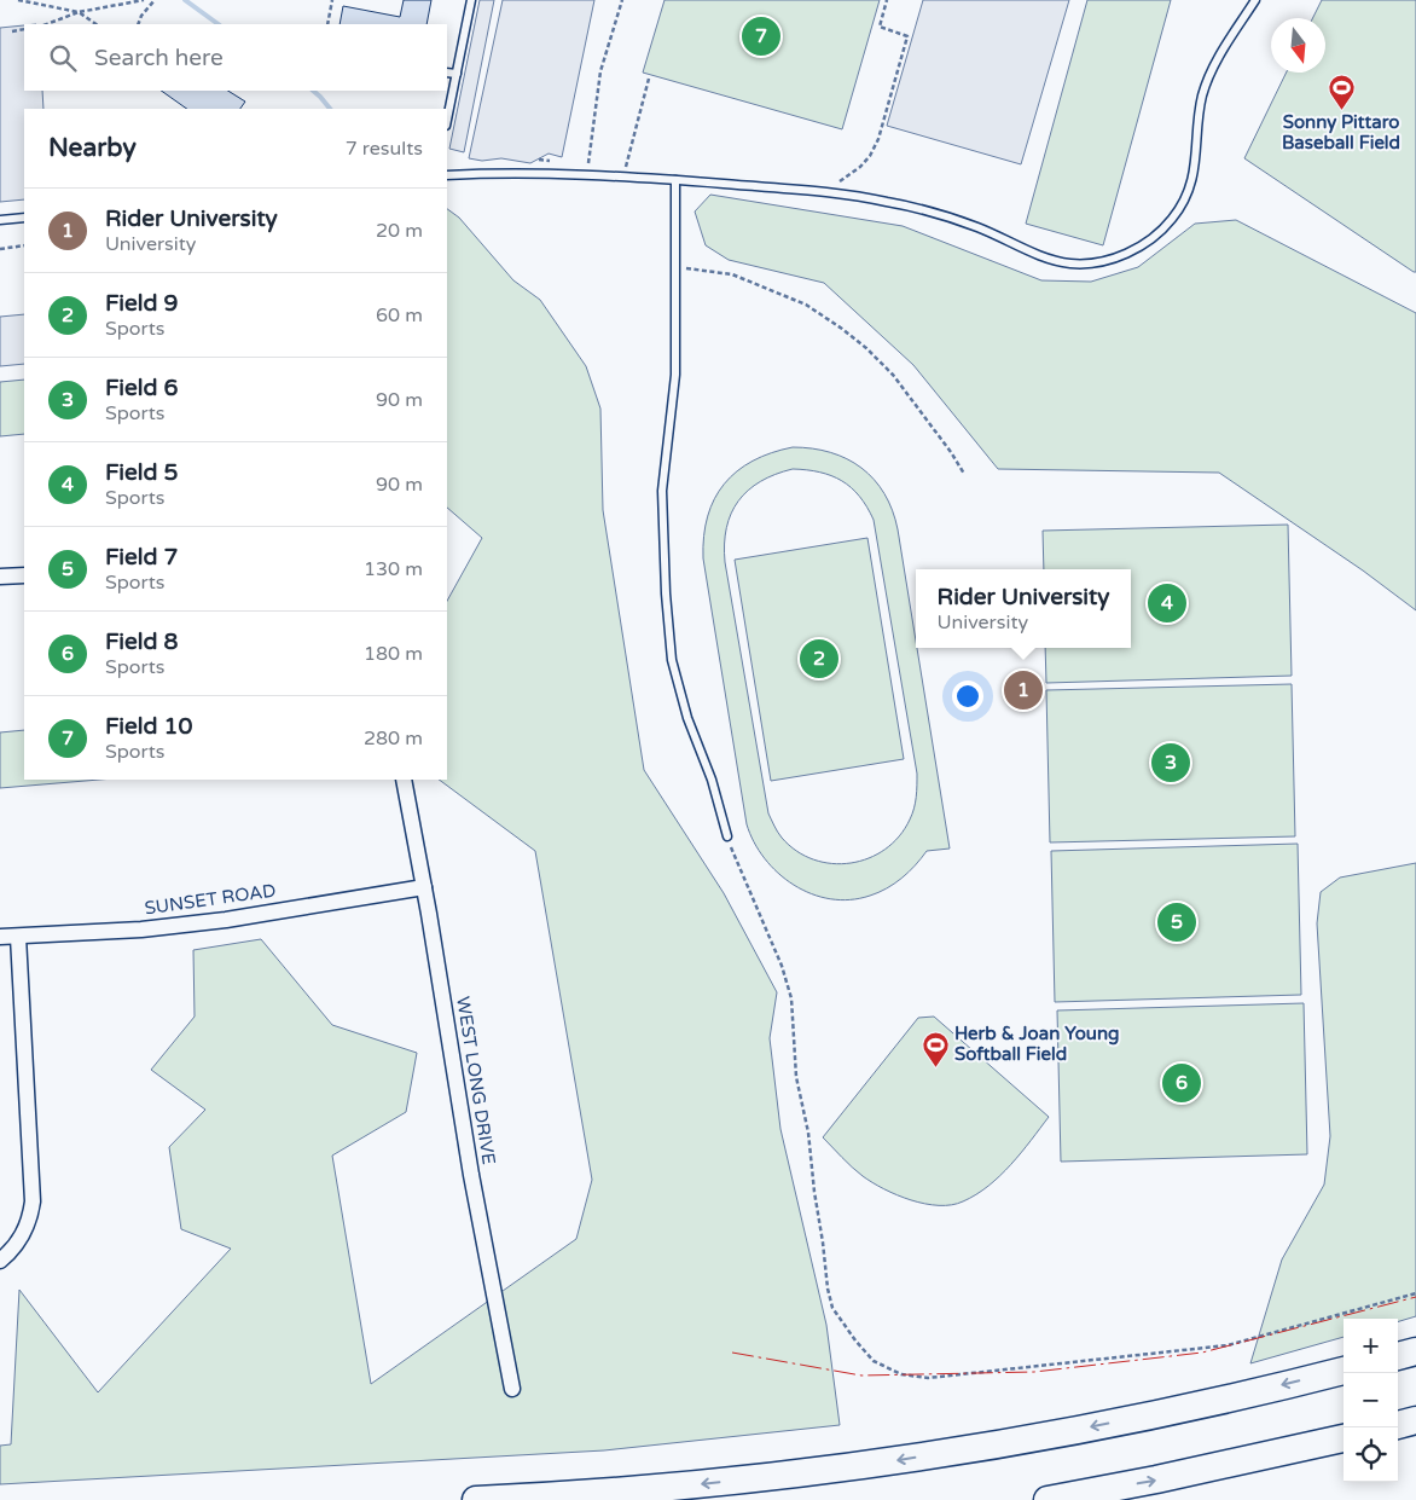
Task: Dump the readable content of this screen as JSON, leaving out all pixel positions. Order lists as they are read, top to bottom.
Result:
{
  "streets": {
    "street": ["SUNSET ROAD", "WEST LONG DRIVE"]
  },
  "crossings": [
    ["SUNSET ROAD", "WEST LONG DRIVE"]
  ],
  "places": {
    "sports": ["Sonny Pittaro Baseball Field", "Herb & Joan Young Softball Field"]
  },
  "north": "bottom",
  "page": {
    "pins": [
      "7",
      "4",
      "2",
      "1",
      "3",
      "5",
      "6"
    ],
    "search": "Search here",
    "heading": ["Nearby", "7 results"],
    "list": [
      {
        "mark": "1",
        "name": "Rider University",
        "note": "University",
        "value": "20 m"
      },
      {
        "mark": "2",
        "name": "Field 9",
        "note": "Sports",
        "value": "60 m"
      },
      {
        "mark": "3",
        "name": "Field 6",
        "note": "Sports",
        "value": "90 m"
      },
      {
        "mark": "4",
        "name": "Field 5",
        "note": "Sports",
        "value": "90 m"
      },
      {
        "mark": "5",
        "name": "Field 7",
        "note": "Sports",
        "value": "130 m"
      },
      {
        "mark": "6",
        "name": "Field 8",
        "note": "Sports",
        "value": "180 m"
      },
      {
        "mark": "7",
        "name": "Field 10",
        "note": "Sports",
        "value": "280 m"
      }
    ],
    "popup": ["Rider University", "University"],
    "map_buttons": ["+", "−"]
  }
}
